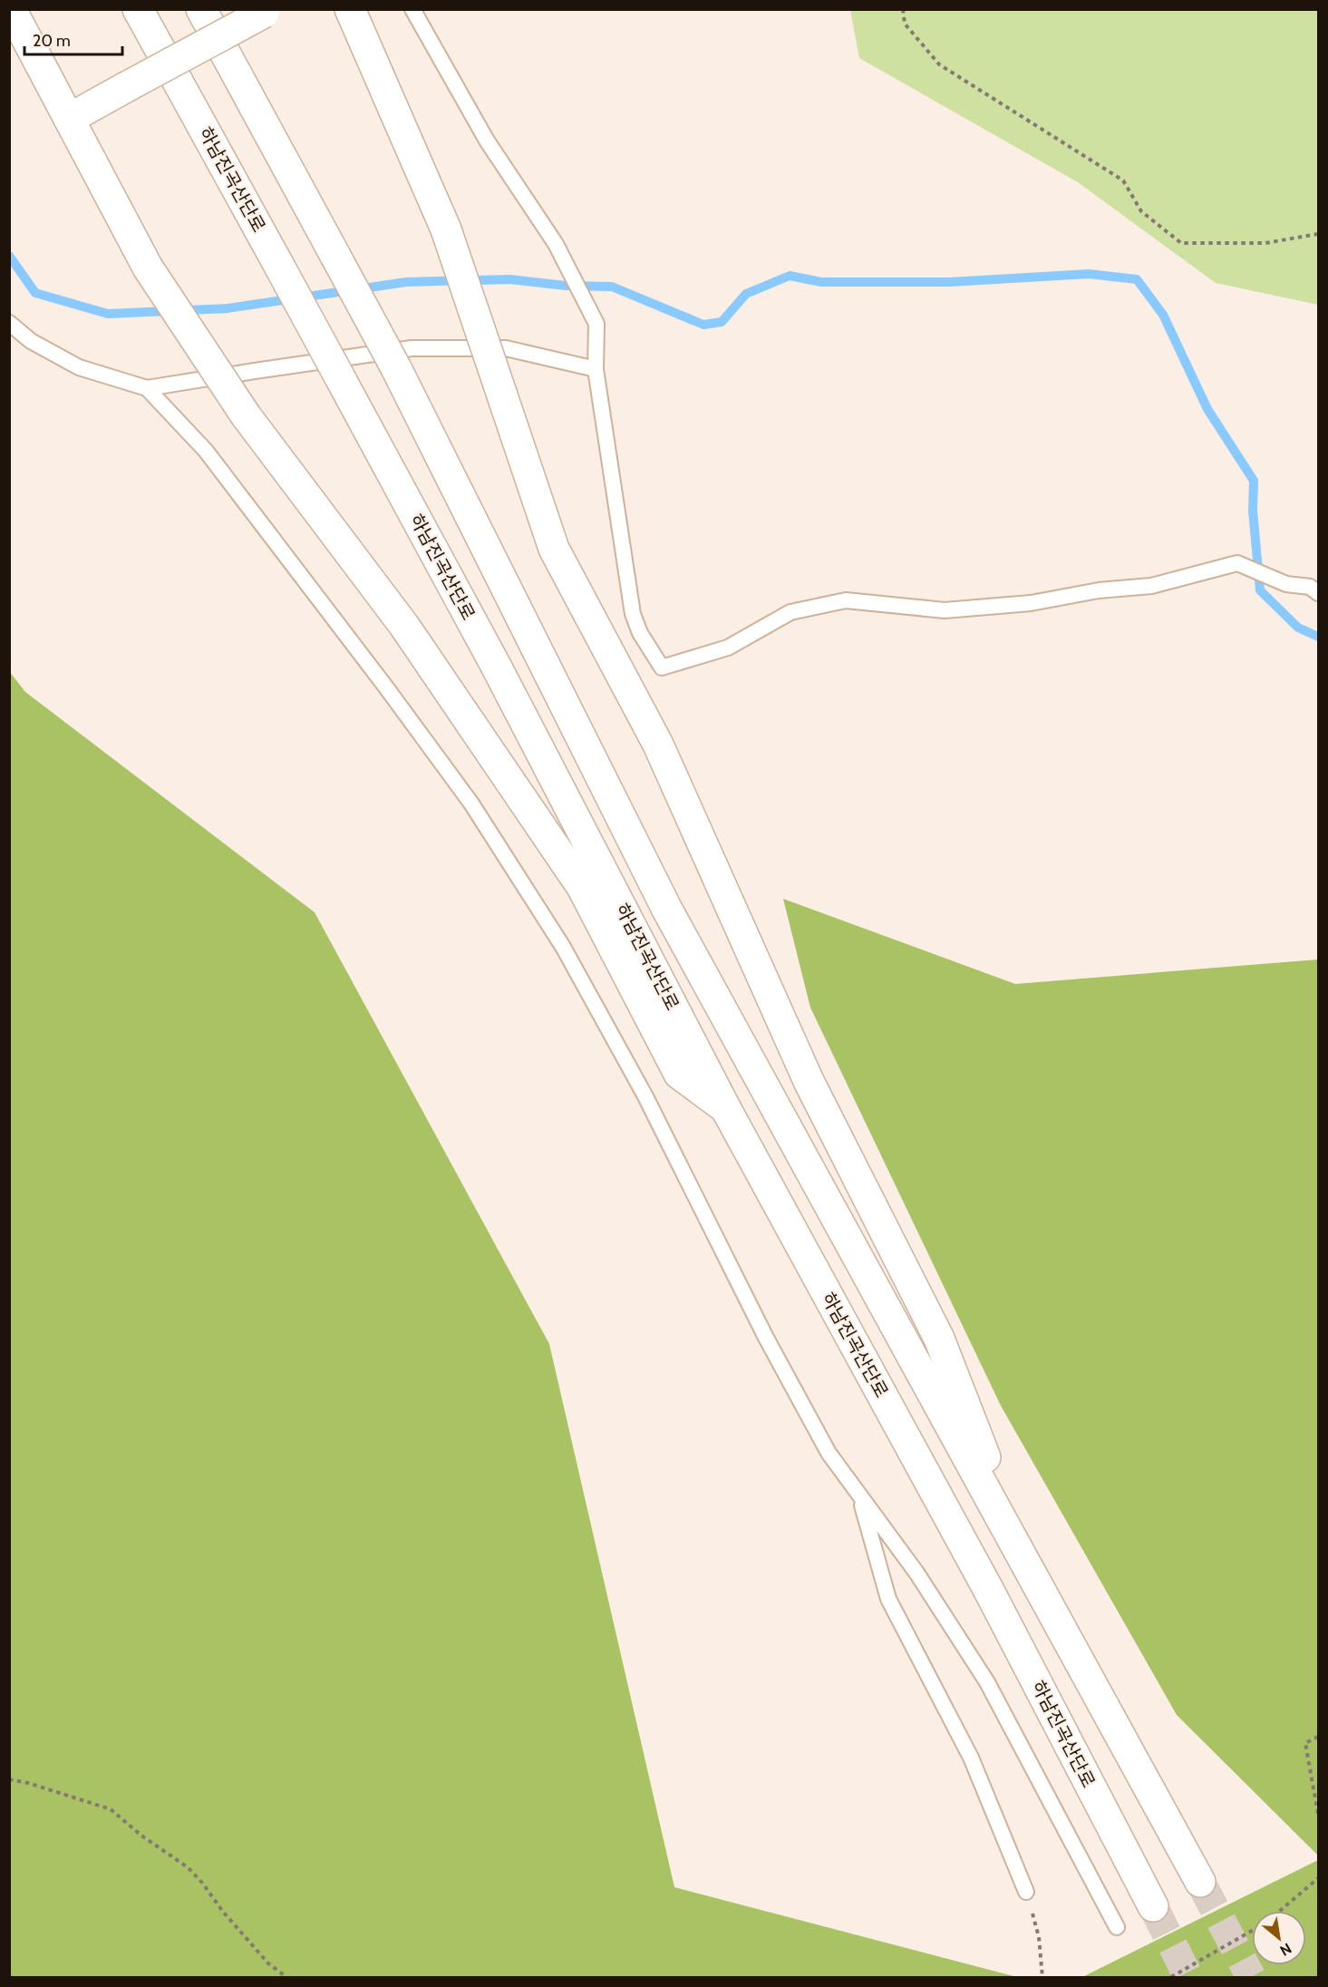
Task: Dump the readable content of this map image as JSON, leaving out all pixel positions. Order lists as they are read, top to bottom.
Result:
{
  "streets": {
    "main road": ["하남진곡산단로"]
  },
  "scale_bar": "20 m",
  "north": "bottom right"
}
